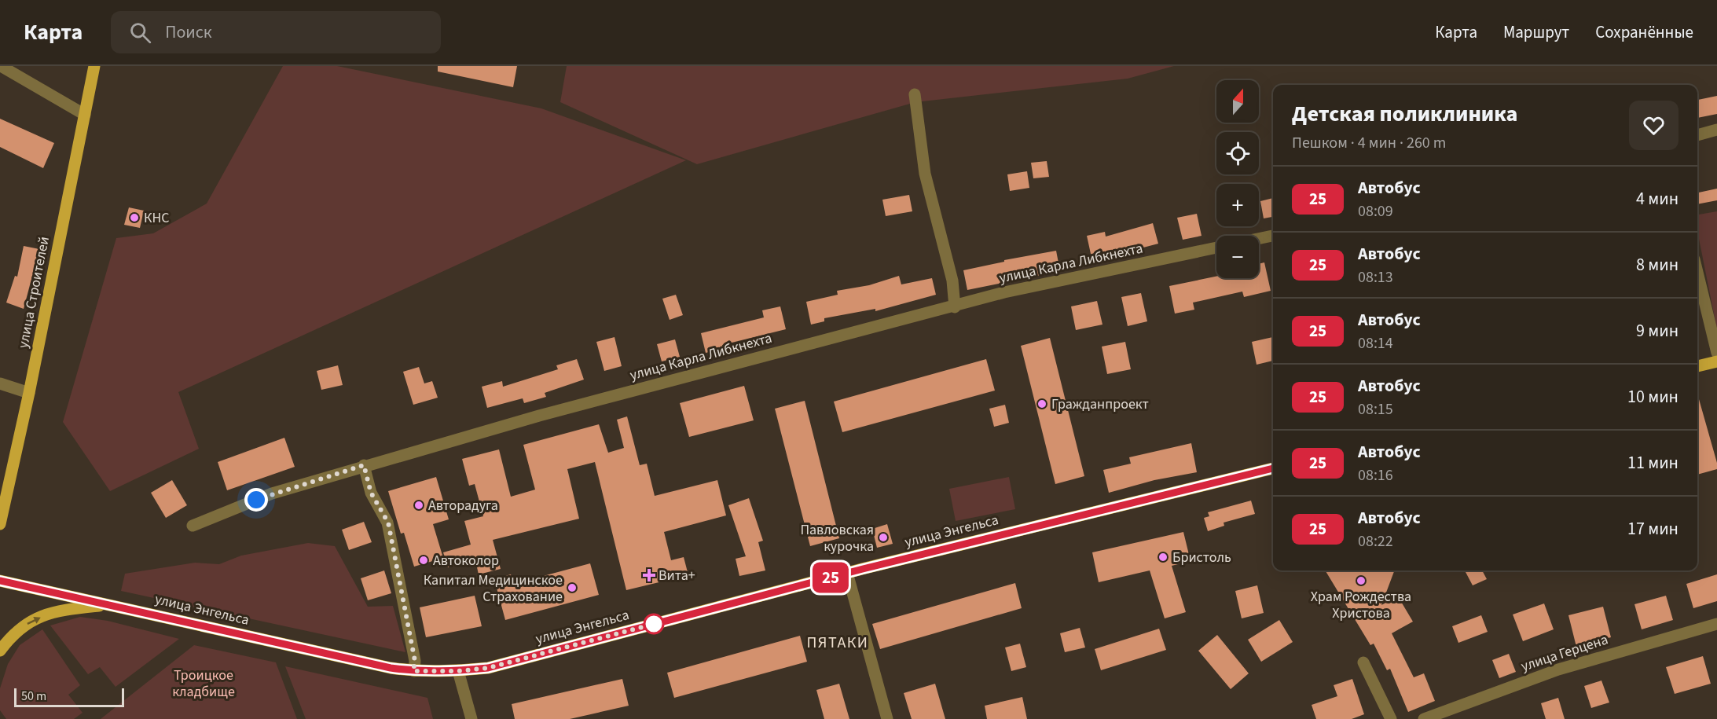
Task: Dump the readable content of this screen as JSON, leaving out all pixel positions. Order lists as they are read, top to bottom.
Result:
{
  "streets": {
    "main road": ["улица Строителей", "улица Энгельса"],
    "street": ["улица Карла Либкнехта", "улица Герцена"]
  },
  "districts": ["ПЯТАКИ"],
  "parks": ["Троицкое кладбище"],
  "places": {
    "other": [
      "КНС",
      "Гражданпроект",
      "Авторадуга",
      "Павловская курочка",
      "Бристоль",
      "Автоколор",
      "Храм Рождества Христова",
      "Капитал Медицинское Страхование"
    ],
    "health": ["Вита+"]
  },
  "lines": ["bus line 25"],
  "scale_bar": "50 m",
  "north": "top",
  "page": {
    "header": "Карта",
    "search": "Поиск",
    "nav": ["Карта", "Маршрут", "Сохранённые"],
    "on_map": "25",
    "map_buttons": ["+", "−"],
    "heading": ["Детская поликлиника", "Пешком · 4 мин · 260 m"],
    "list": [
      {
        "mark": "25",
        "name": "Автобус",
        "note": "08:09",
        "value": "4 мин"
      },
      {
        "mark": "25",
        "name": "Автобус",
        "note": "08:13",
        "value": "8 мин"
      },
      {
        "mark": "25",
        "name": "Автобус",
        "note": "08:14",
        "value": "9 мин"
      },
      {
        "mark": "25",
        "name": "Автобус",
        "note": "08:15",
        "value": "10 мин"
      },
      {
        "mark": "25",
        "name": "Автобус",
        "note": "08:16",
        "value": "11 мин"
      },
      {
        "mark": "25",
        "name": "Автобус",
        "note": "08:22",
        "value": "17 мин"
      }
    ],
    "scale": "50 m"
  }
}
